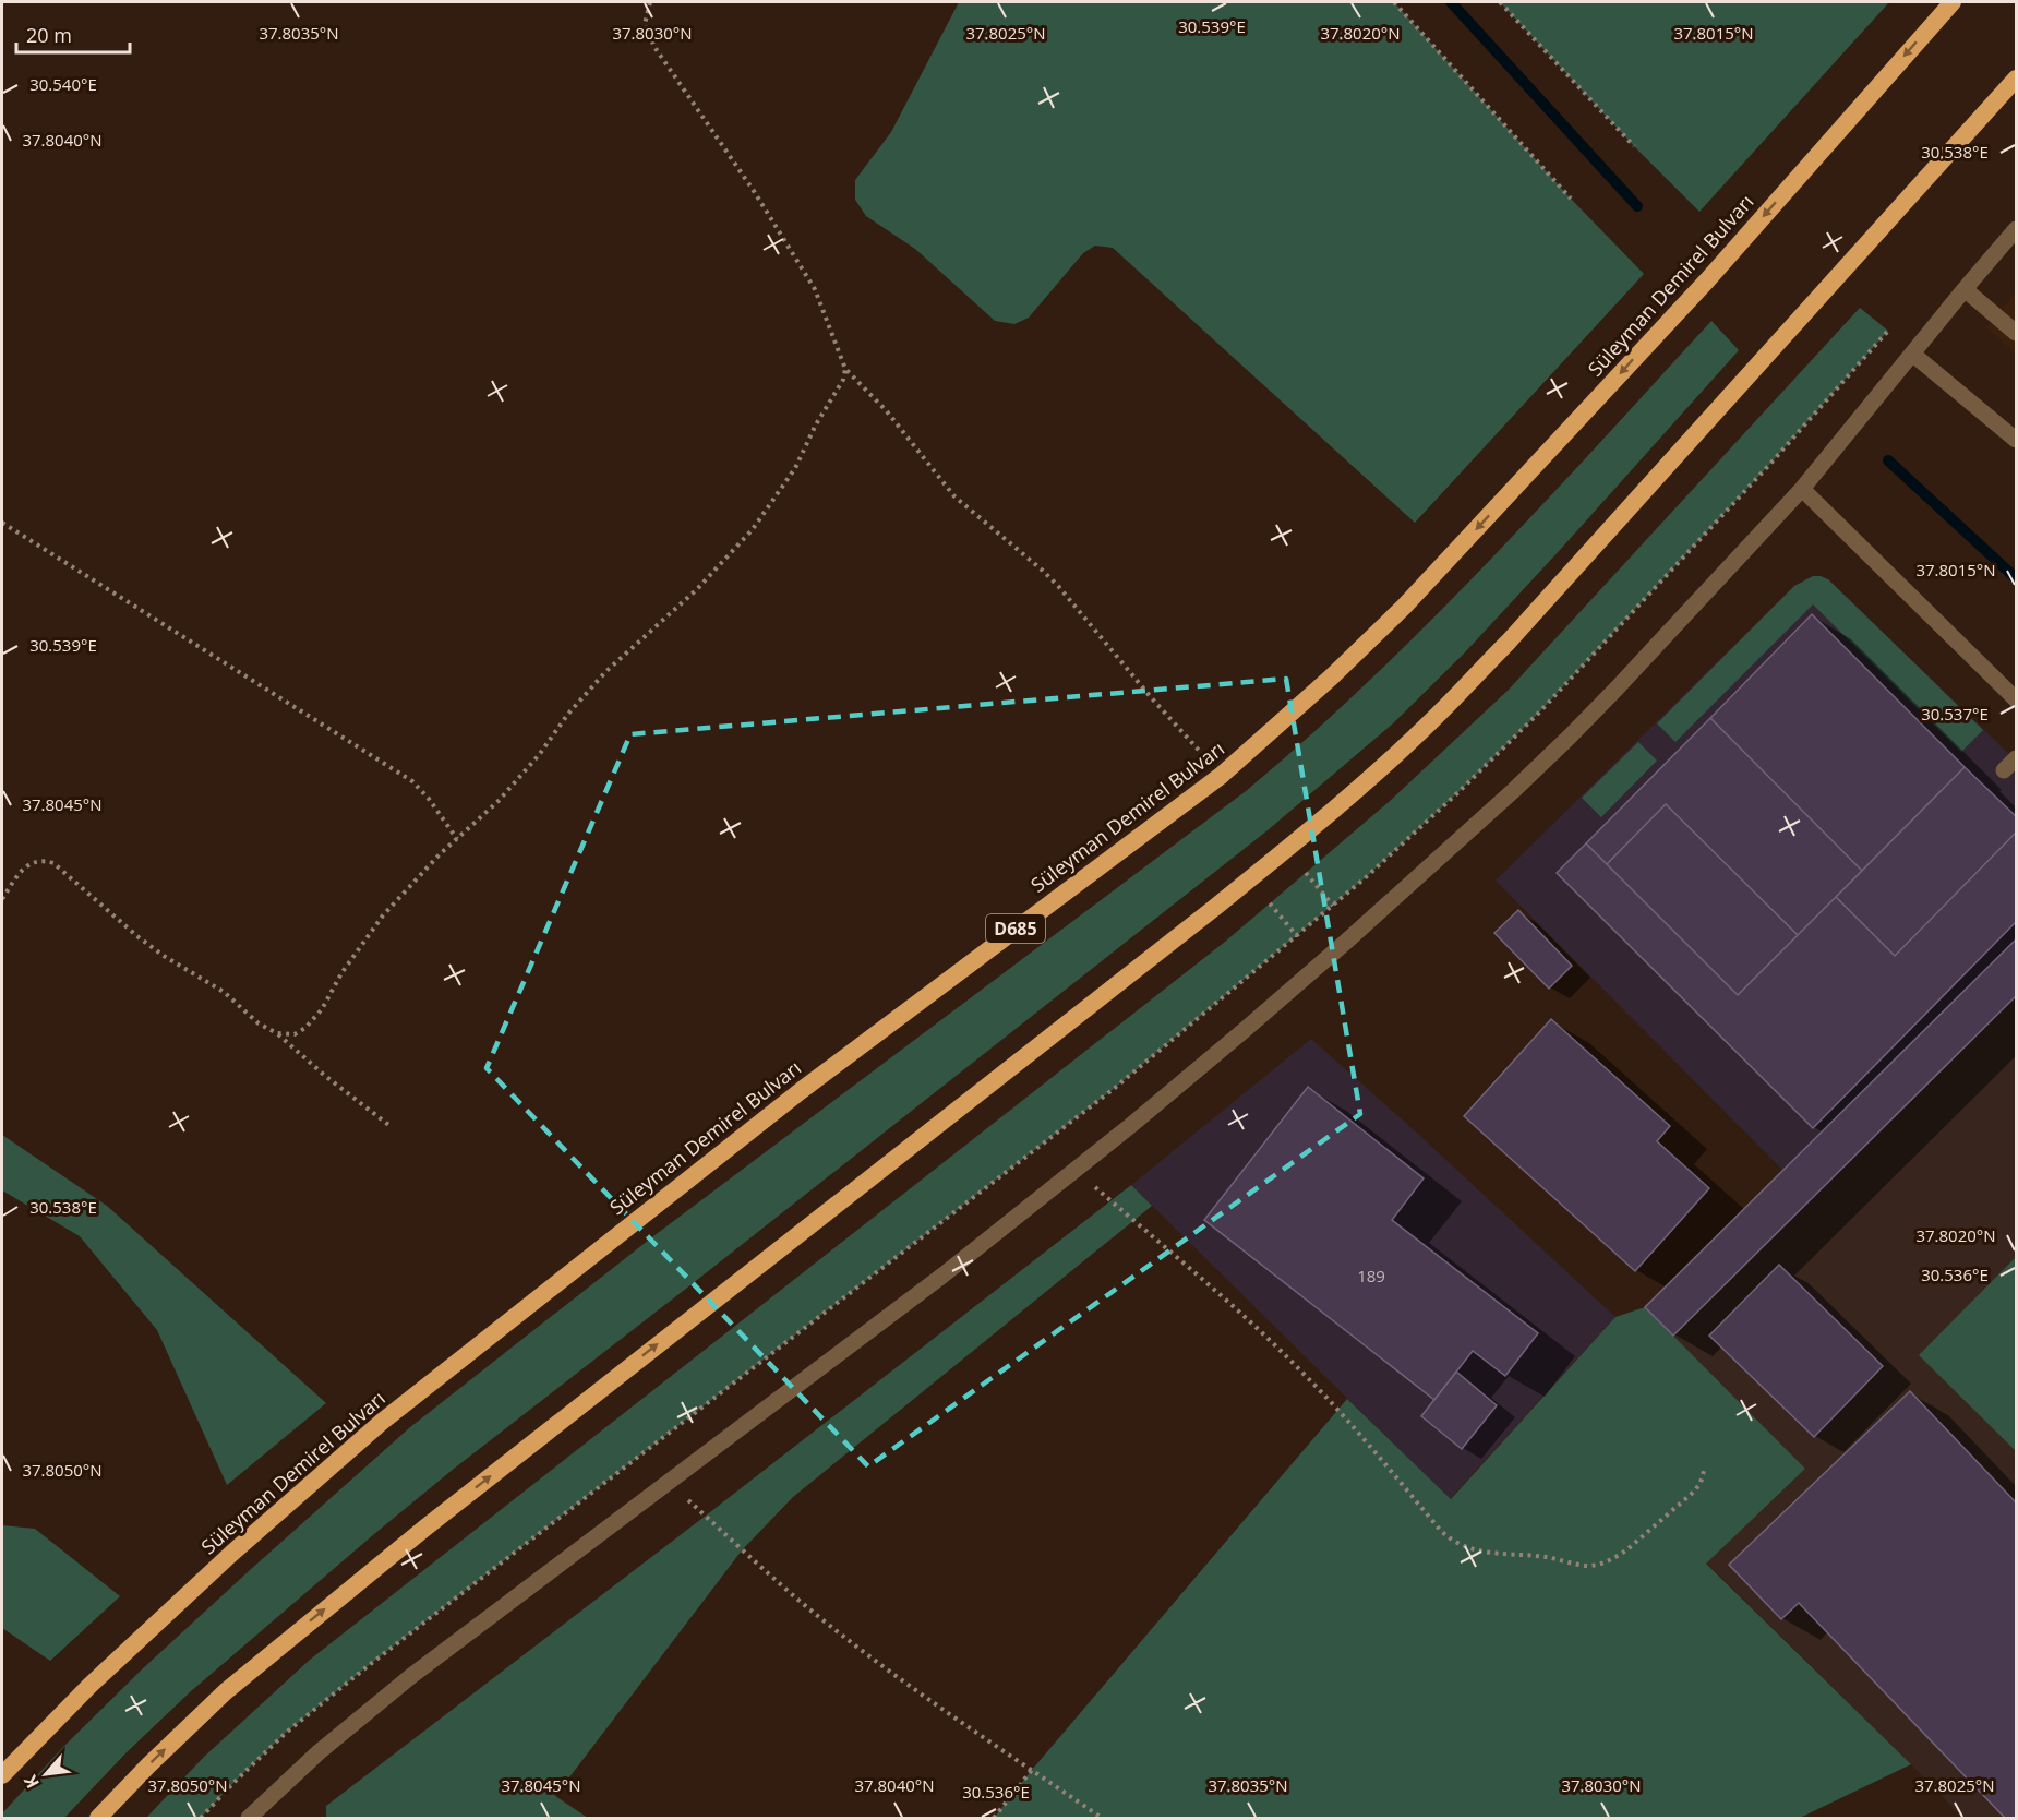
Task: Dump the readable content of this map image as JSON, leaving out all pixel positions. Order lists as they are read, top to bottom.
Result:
{
  "streets": {
    "highway": ["Süleyman Demirel Bulvarı", "D685"]
  },
  "house_numbers": ["189"],
  "scale_bar": "20 m",
  "north": "bottom left",
  "coordinates": [
    "30.539°E",
    "37.8035°N",
    "37.8030°N",
    "37.8025°N",
    "37.8020°N",
    "37.8015°N",
    "30.540°E",
    "37.8040°N",
    "30.538°E",
    "30.537°E",
    "37.8045°N",
    "30.536°E",
    "37.8050°N"
  ]
}
